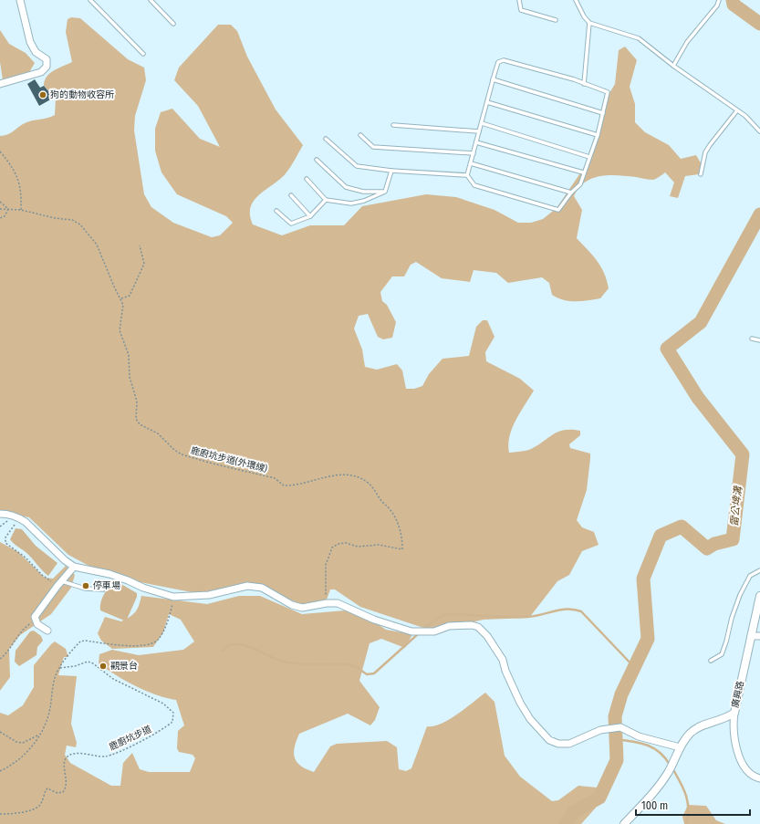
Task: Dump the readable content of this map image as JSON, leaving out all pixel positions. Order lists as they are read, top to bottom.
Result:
{
  "streets": {
    "street": ["廣興路"],
    "path": ["鹿廚坑步道(外環線)", "鹿廚坑步道"]
  },
  "water": ["雷公埤溝"],
  "places": ["狗的動物收容所", "停車場", "觀景台"],
  "scale_bar": "100 m"
}
